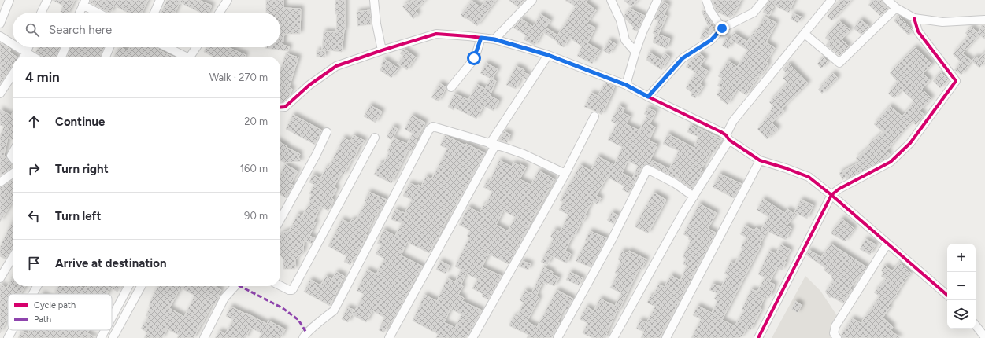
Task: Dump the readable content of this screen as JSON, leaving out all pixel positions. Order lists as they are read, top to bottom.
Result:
{
  "legend": ["Cycle path", "Path"],
  "page": {
    "search": "Search here",
    "heading": ["4 min", "Walk · 270 m"],
    "list": [
      ["Continue", "20 m"],
      ["Turn right", "160 m"],
      ["Turn left", "90 m"],
      "Arrive at destination"
    ],
    "map_buttons": ["+", "−"]
  }
}
